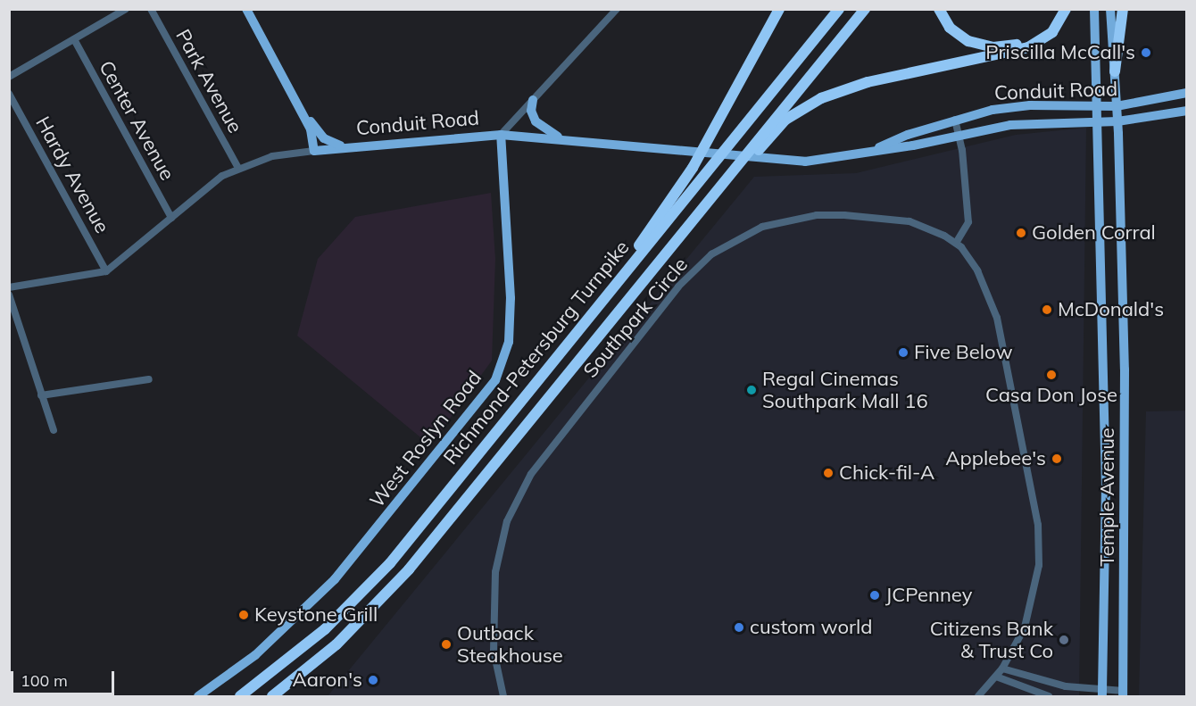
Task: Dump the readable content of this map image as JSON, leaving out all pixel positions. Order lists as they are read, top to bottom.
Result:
{
  "streets": {
    "highway": ["Richmond-Petersburg Turnpike"],
    "main road": ["Conduit Road", "West Roslyn Road", "Temple Avenue"],
    "street": [
      "Park Avenue",
      "Center Avenue",
      "Hardy Avenue",
      "Southpark Circle"
    ]
  },
  "crossings": [
    ["Park Avenue", "Conduit Road"],
    ["Conduit Road", "Center Avenue"],
    ["Conduit Road", "Hardy Avenue"],
    ["Conduit Road", "West Roslyn Road"],
    ["Conduit Road", "Temple Avenue"]
  ],
  "places": [
    "Priscilla McCall's",
    "Golden Corral",
    "McDonald's",
    "Five Below",
    "Casa Don Jose",
    "Regal Cinemas Southpark Mall 16",
    "Applebee's",
    "Chick-fil-A",
    "JCPenney",
    "Keystone Grill",
    "custom world",
    "Citizens Bank & Trust Co",
    "Outback Steakhouse",
    "Aaron's"
  ],
  "scale_bar": "100 m"
}
